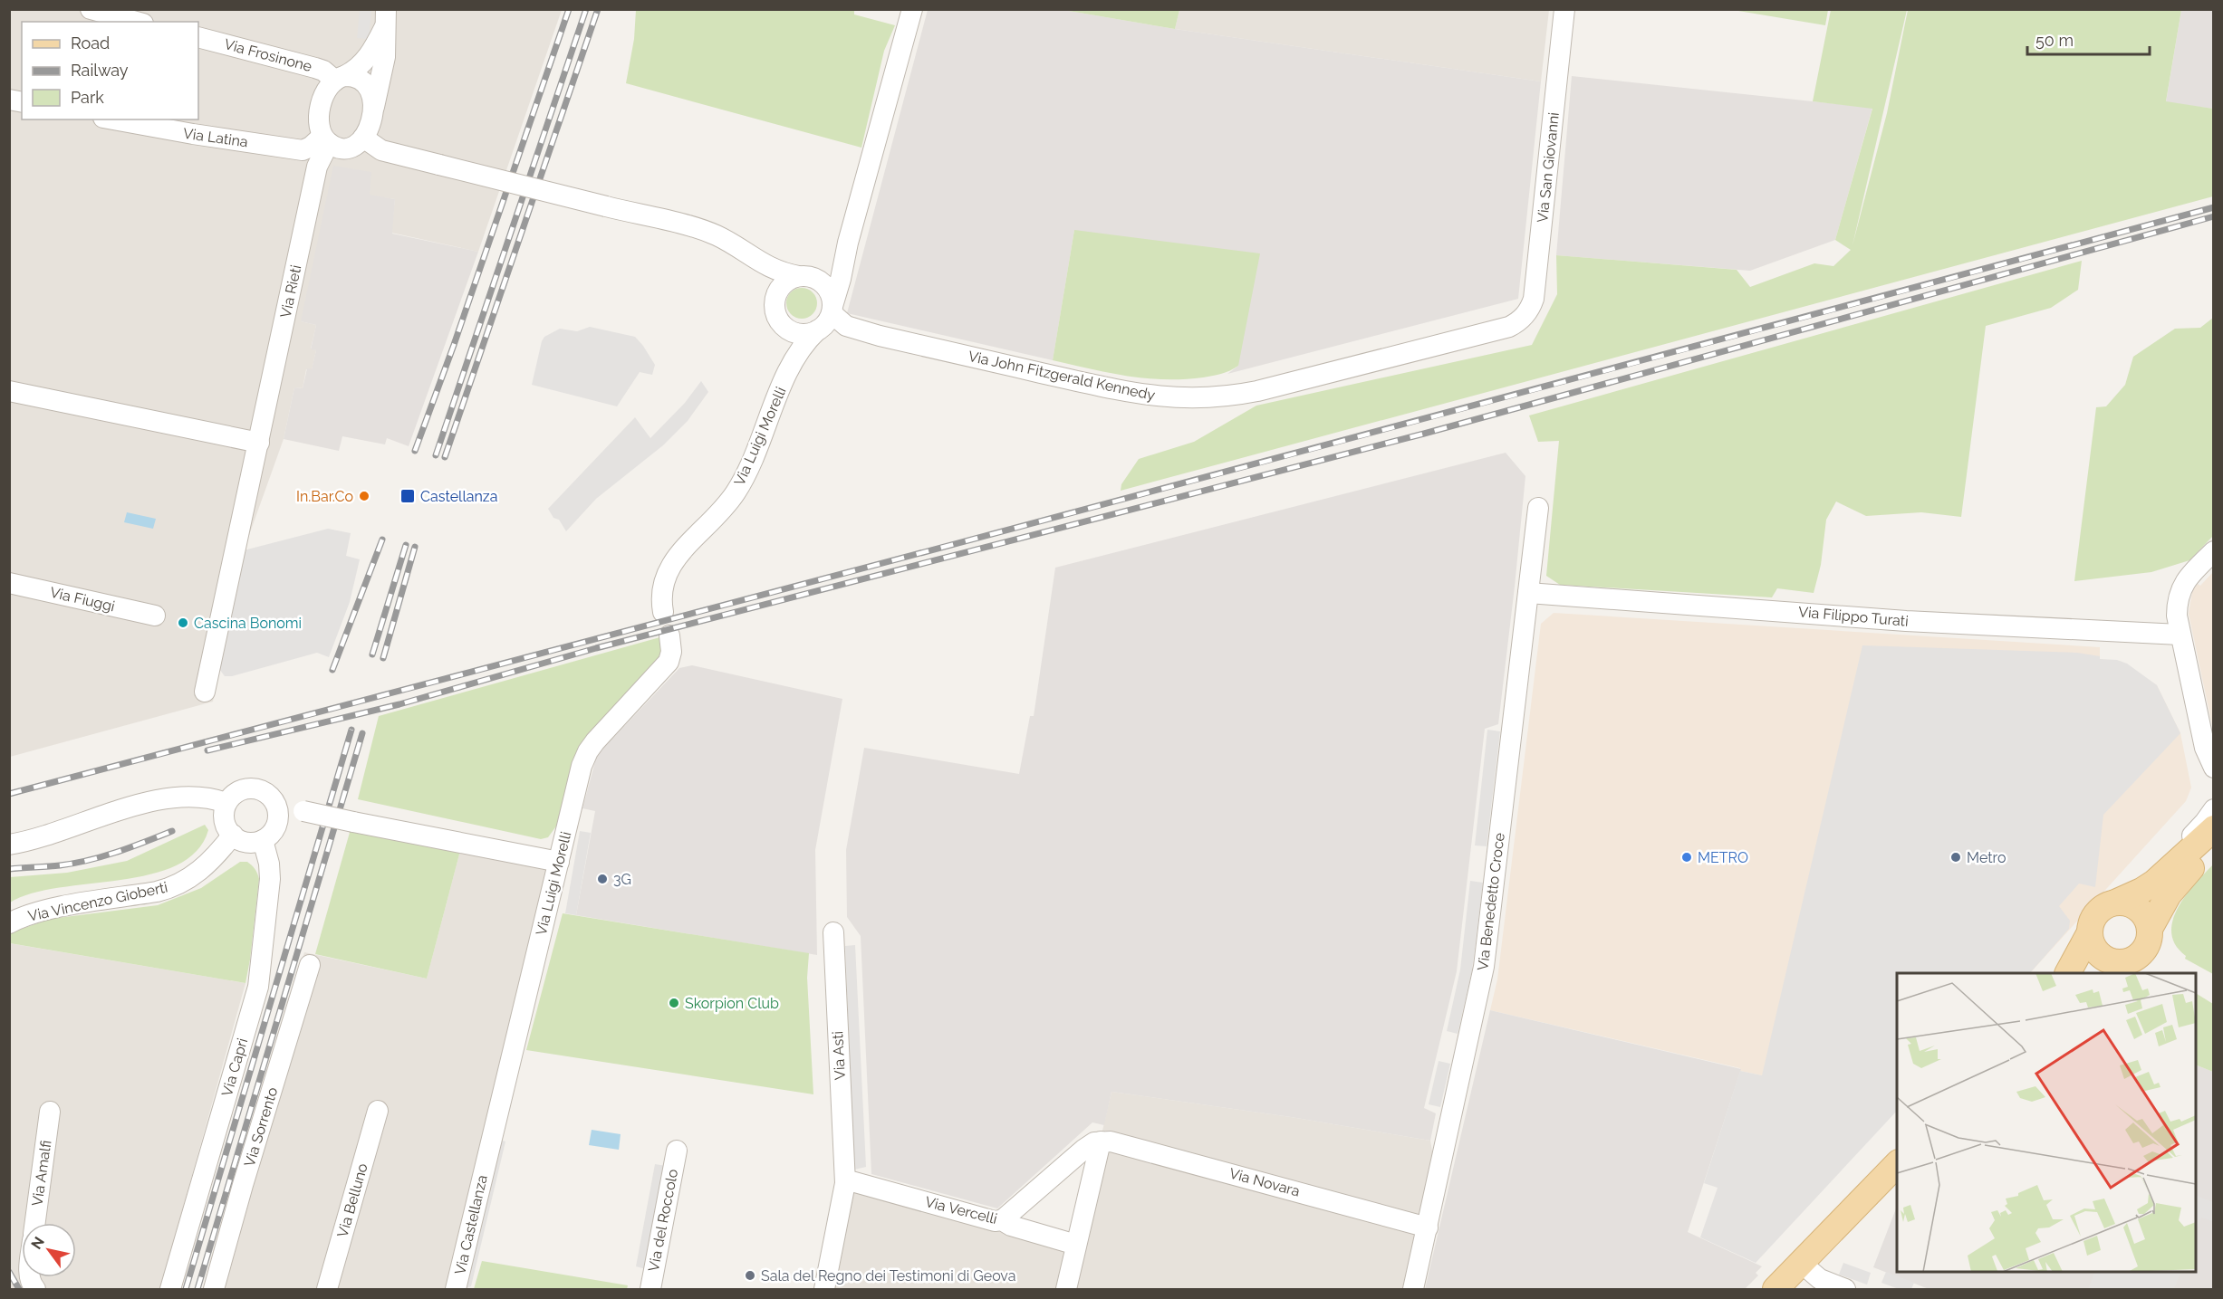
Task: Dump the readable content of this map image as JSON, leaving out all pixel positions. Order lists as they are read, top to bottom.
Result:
{
  "streets": {
    "street": [
      "Via Frosinone",
      "Via Latina",
      "Via San Giovanni",
      "Via Rieti",
      "Via John Fitzgerald Kennedy",
      "Via Luigi Morelli",
      "Via Fiuggi",
      "Via Filippo Turati",
      "Via Vincenzo Gioberti",
      "Via Benedetto Croce",
      "Via Asti",
      "Via Capri",
      "Via Sorrento",
      "Via Amalfi",
      "Via Novara",
      "Via Belluno",
      "Via Vercelli",
      "Via del Roccolo",
      "Via Castellanza"
    ]
  },
  "crossings": [
    ["Via Frosinone", "Via Latina"],
    ["Via Frosinone", "Via Rieti"],
    ["Via Latina", "Via Rieti"],
    ["Via San Giovanni", "Via John Fitzgerald Kennedy"],
    ["Via Luigi Morelli", "Via Castellanza"],
    ["Via Filippo Turati", "Via Benedetto Croce"],
    ["Via Vincenzo Gioberti", "Via Capri"],
    ["Via Benedetto Croce", "Via Novara"],
    ["Via Asti", "Via Vercelli"]
  ],
  "places": {
    "other": [
      "In.Bar.Co",
      "Cascina Bonomi",
      "METRO",
      "Metro",
      "3G",
      "Skorpion Club",
      "Sala del Regno dei Testimoni di Geova"
    ],
    "transit": ["Castellanza"]
  },
  "legend": ["Road", "Railway", "Park"],
  "scale_bar": "50 m",
  "north": "top left"
}
